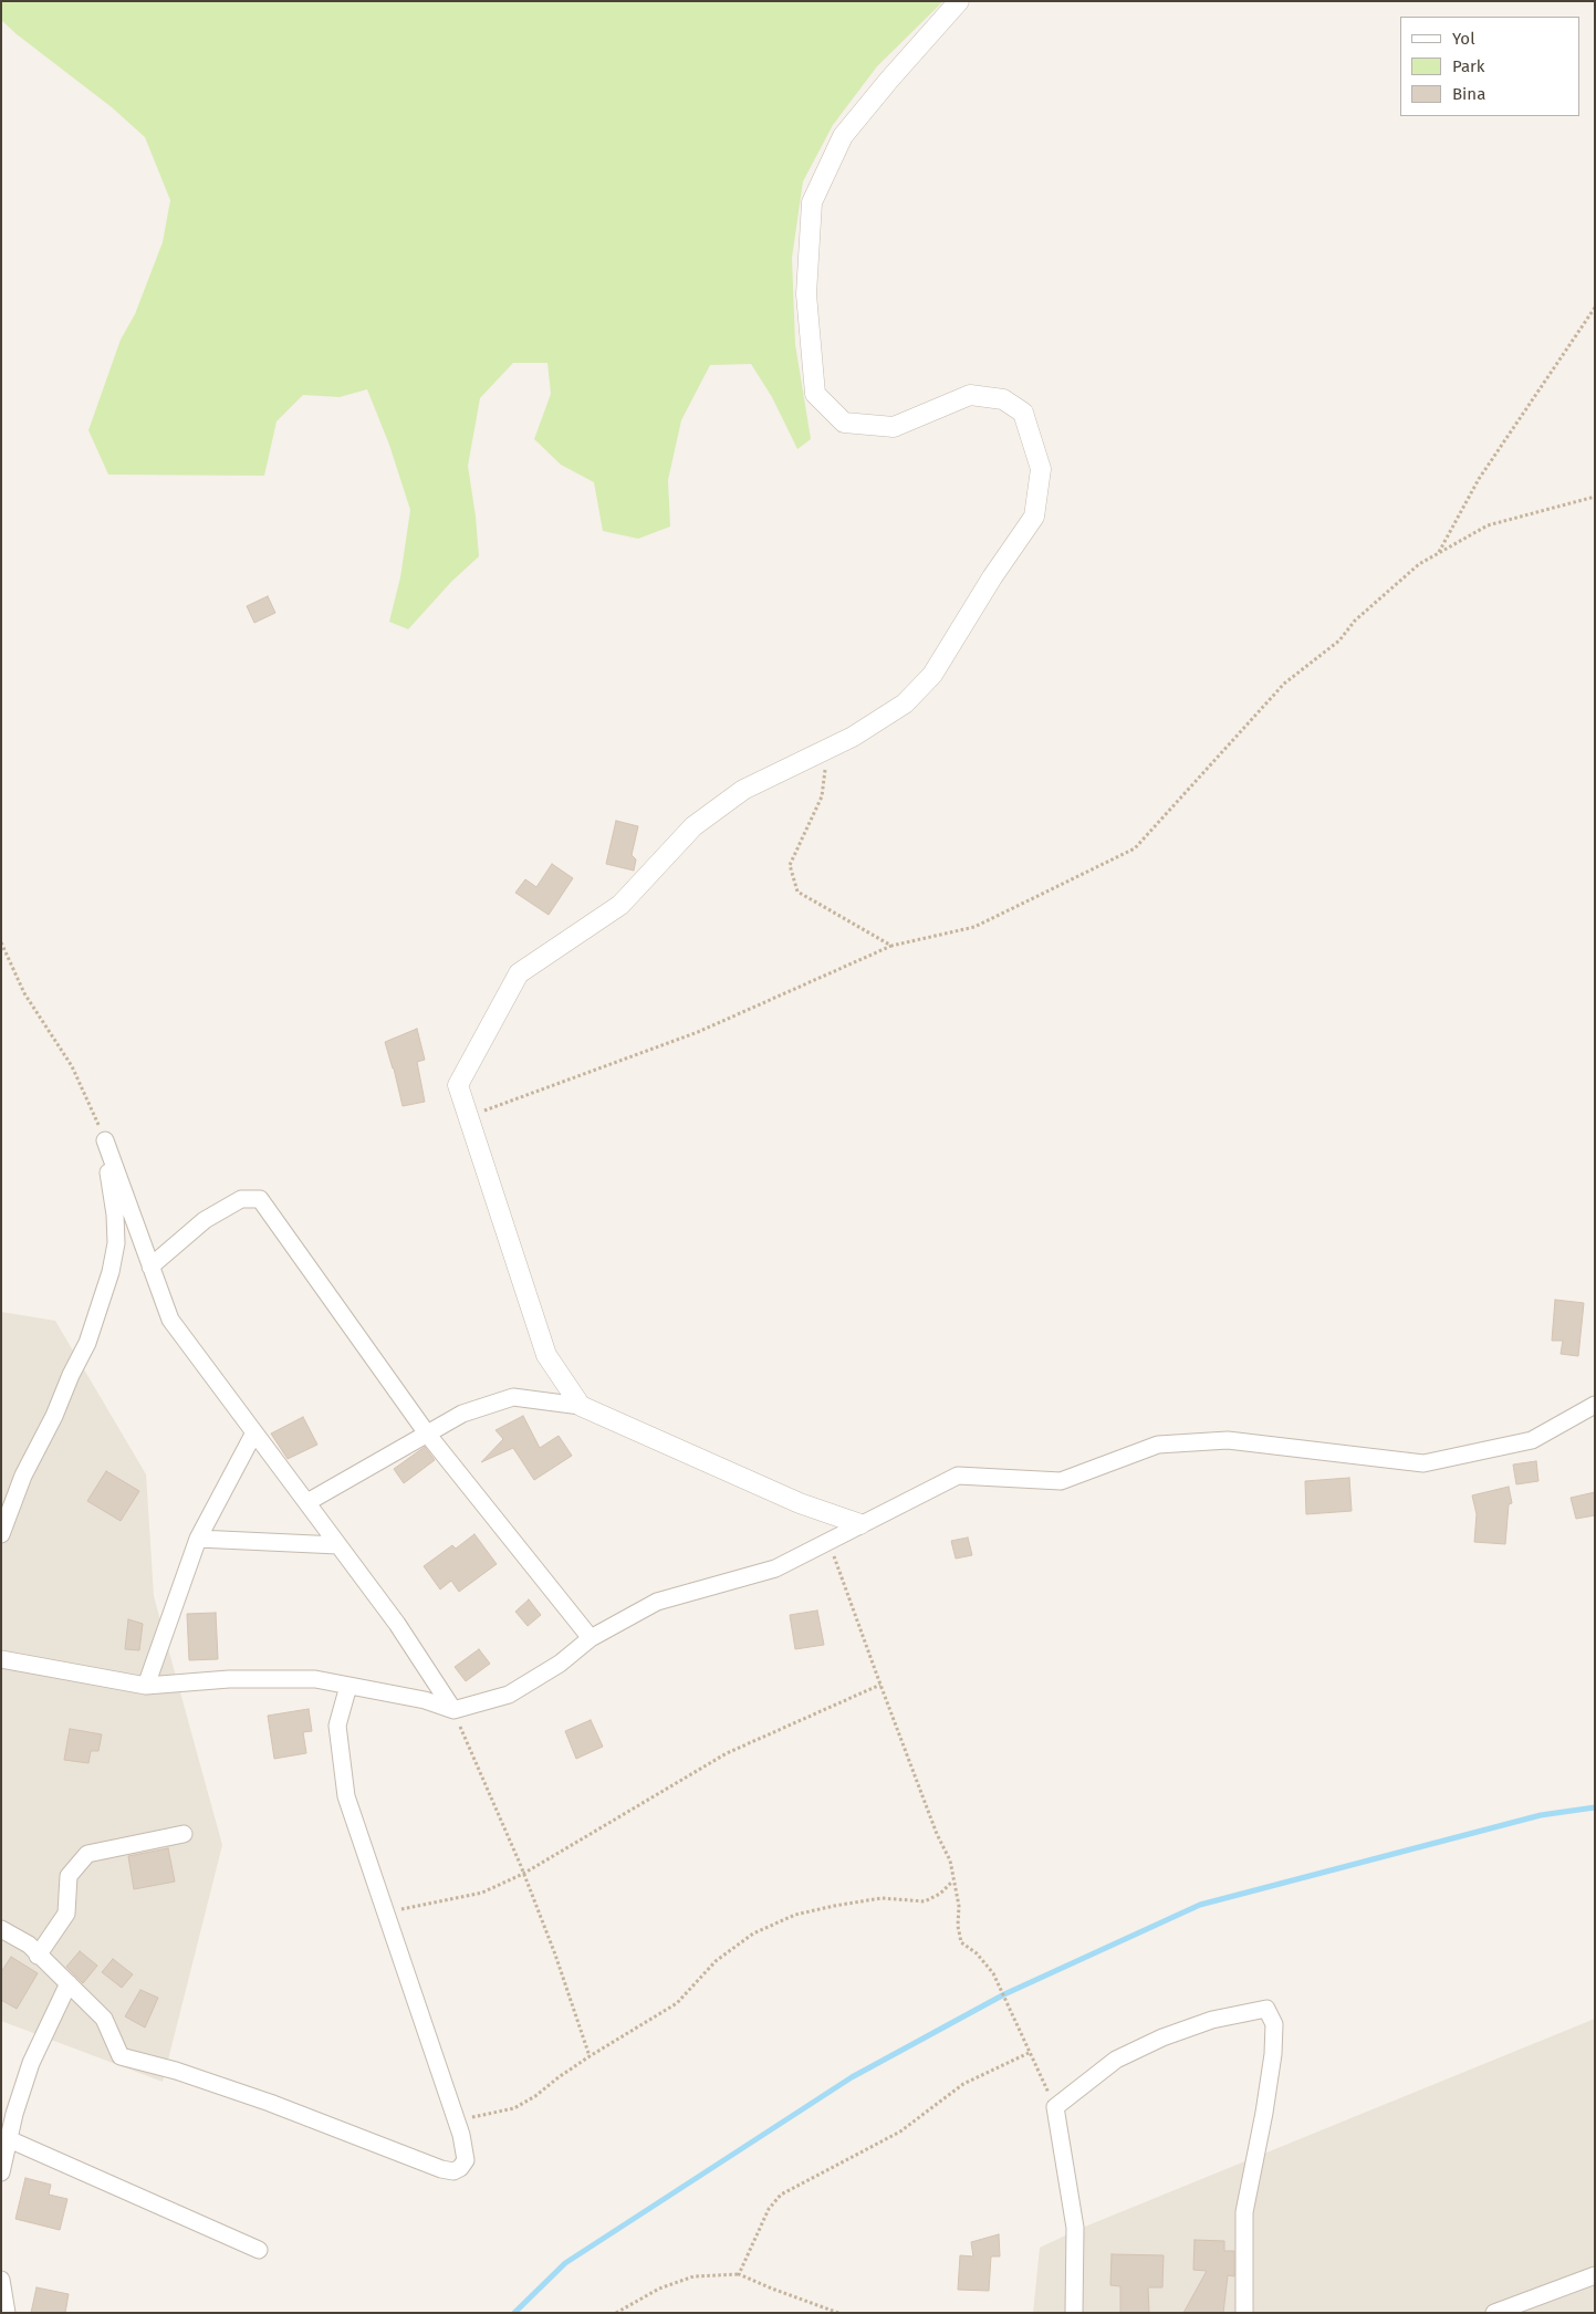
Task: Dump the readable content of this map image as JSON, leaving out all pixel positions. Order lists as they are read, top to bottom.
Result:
{
  "legend": ["Yol", "Park", "Bina"]
}
